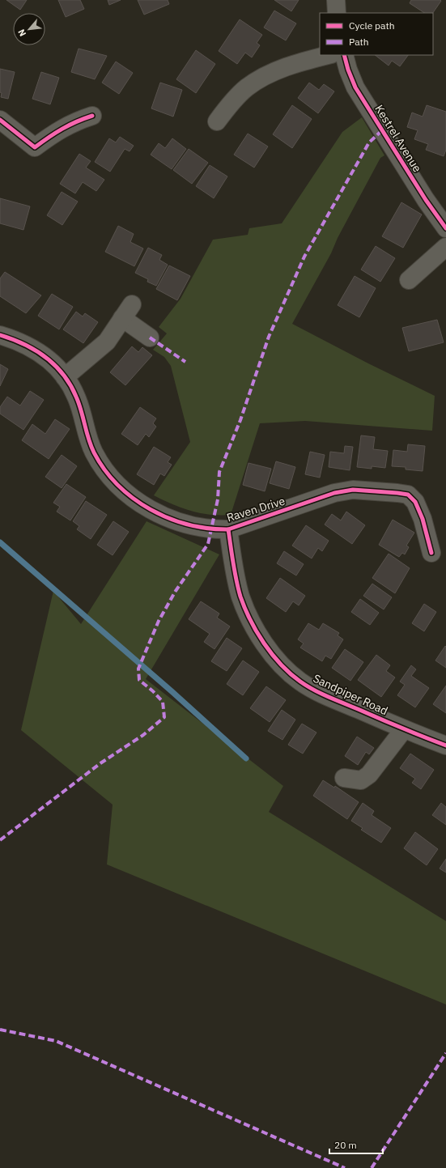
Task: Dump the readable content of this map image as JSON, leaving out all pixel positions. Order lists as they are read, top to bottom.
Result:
{
  "streets": {
    "street": ["Kestrel Avenue", "Raven Drive", "Sandpiper Road"]
  },
  "crossings": [
    ["Raven Drive", "Sandpiper Road"]
  ],
  "legend": ["Cycle path", "Path"],
  "scale_bar": "20 m",
  "north": "bottom left"
}
